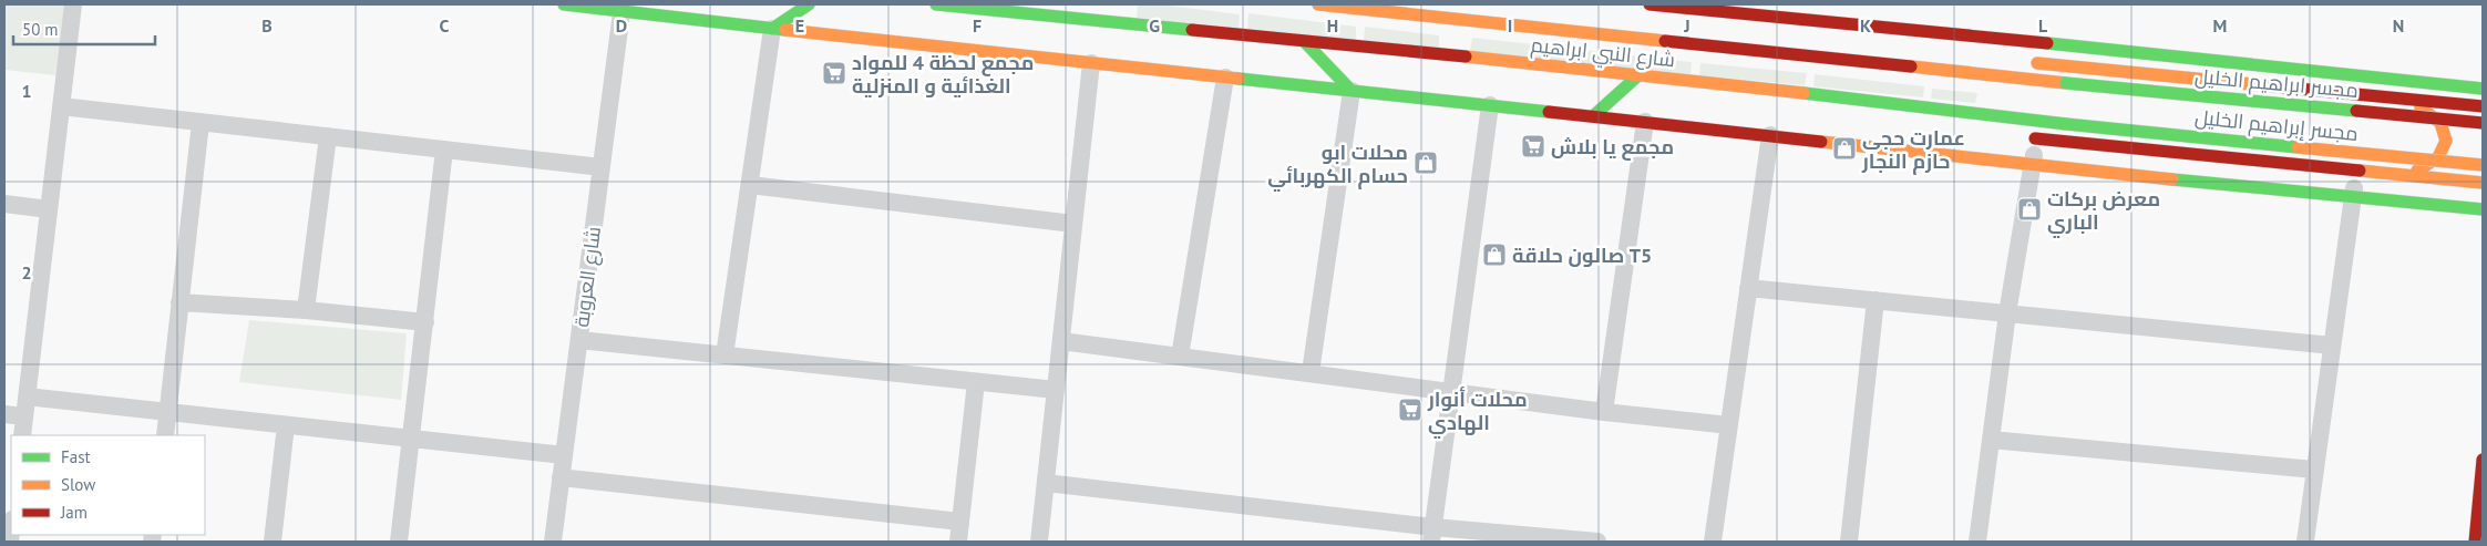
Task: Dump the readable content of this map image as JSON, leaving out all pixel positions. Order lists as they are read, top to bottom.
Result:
{
  "streets": {
    "main road": ["شارع النبي ابراهيم", "مجسر ابراهيم الخليل", "مجسر إبراهيم الخليل"],
    "street": ["شارع العروبة"]
  },
  "crossings": [
    ["شارع النبي ابراهيم", "مجسر ابراهيم الخليل"],
    ["شارع النبي ابراهيم", "مجسر إبراهيم الخليل"]
  ],
  "places": {
    "supermarket": ["مجمع لحظة 4 للمواد الغذائية و المنزلية", "مجمع يا بلاش", "محلات أنوار الهادي"],
    "shop": [
      "عمارت حجي حازم النجار",
      "محلات ابو حسام الكهربائي",
      "معرض بركات الباري",
      "صالون حلاقة T5"
    ]
  },
  "legend": ["Fast", "Slow", "Jam"],
  "scale_bar": "50 m",
  "grid": {
    "columns": [
      "B",
      "C",
      "D",
      "E",
      "F",
      "G",
      "H",
      "I",
      "J",
      "K",
      "L",
      "M",
      "N"
    ],
    "rows": ["1", "2"]
  }
}
